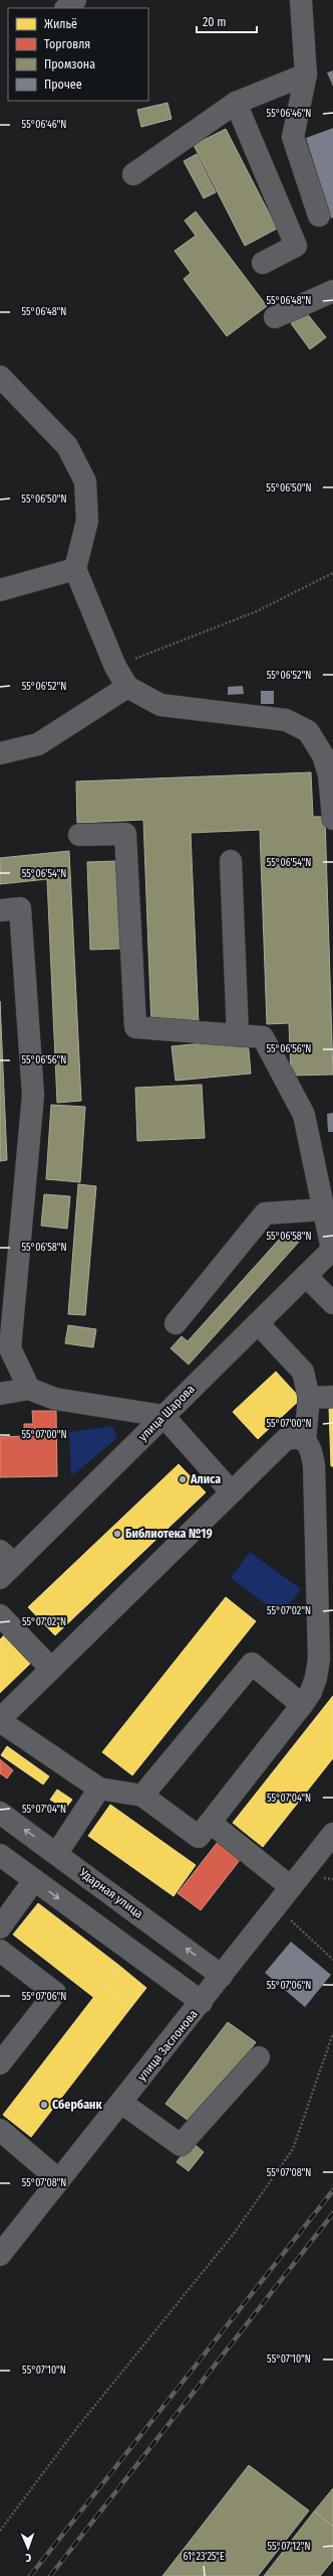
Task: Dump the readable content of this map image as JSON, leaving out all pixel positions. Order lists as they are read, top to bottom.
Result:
{
  "streets": {
    "street": ["улица Шарова", "Ударная улица", "улица Заслонова"]
  },
  "crossings": [
    ["Ударная улица", "улица Заслонова"]
  ],
  "places": ["Алиса", "Библиотека №19", "Сбербанк"],
  "legend": [
    "Жильё",
    "Торговля",
    "Промзона",
    "Прочее"
  ],
  "scale_bar": "20 m",
  "north": "bottom",
  "coordinates": [
    "55°06'46\"N",
    "55°06'48\"N",
    "55°06'50\"N",
    "55°06'52\"N",
    "55°06'54\"N",
    "55°06'56\"N",
    "55°06'58\"N",
    "55°07'00\"N",
    "55°07'02\"N",
    "55°07'04\"N",
    "55°07'06\"N",
    "55°07'08\"N",
    "55°07'10\"N",
    "55°07'12\"N",
    "61°23'25\"E"
  ]
}
